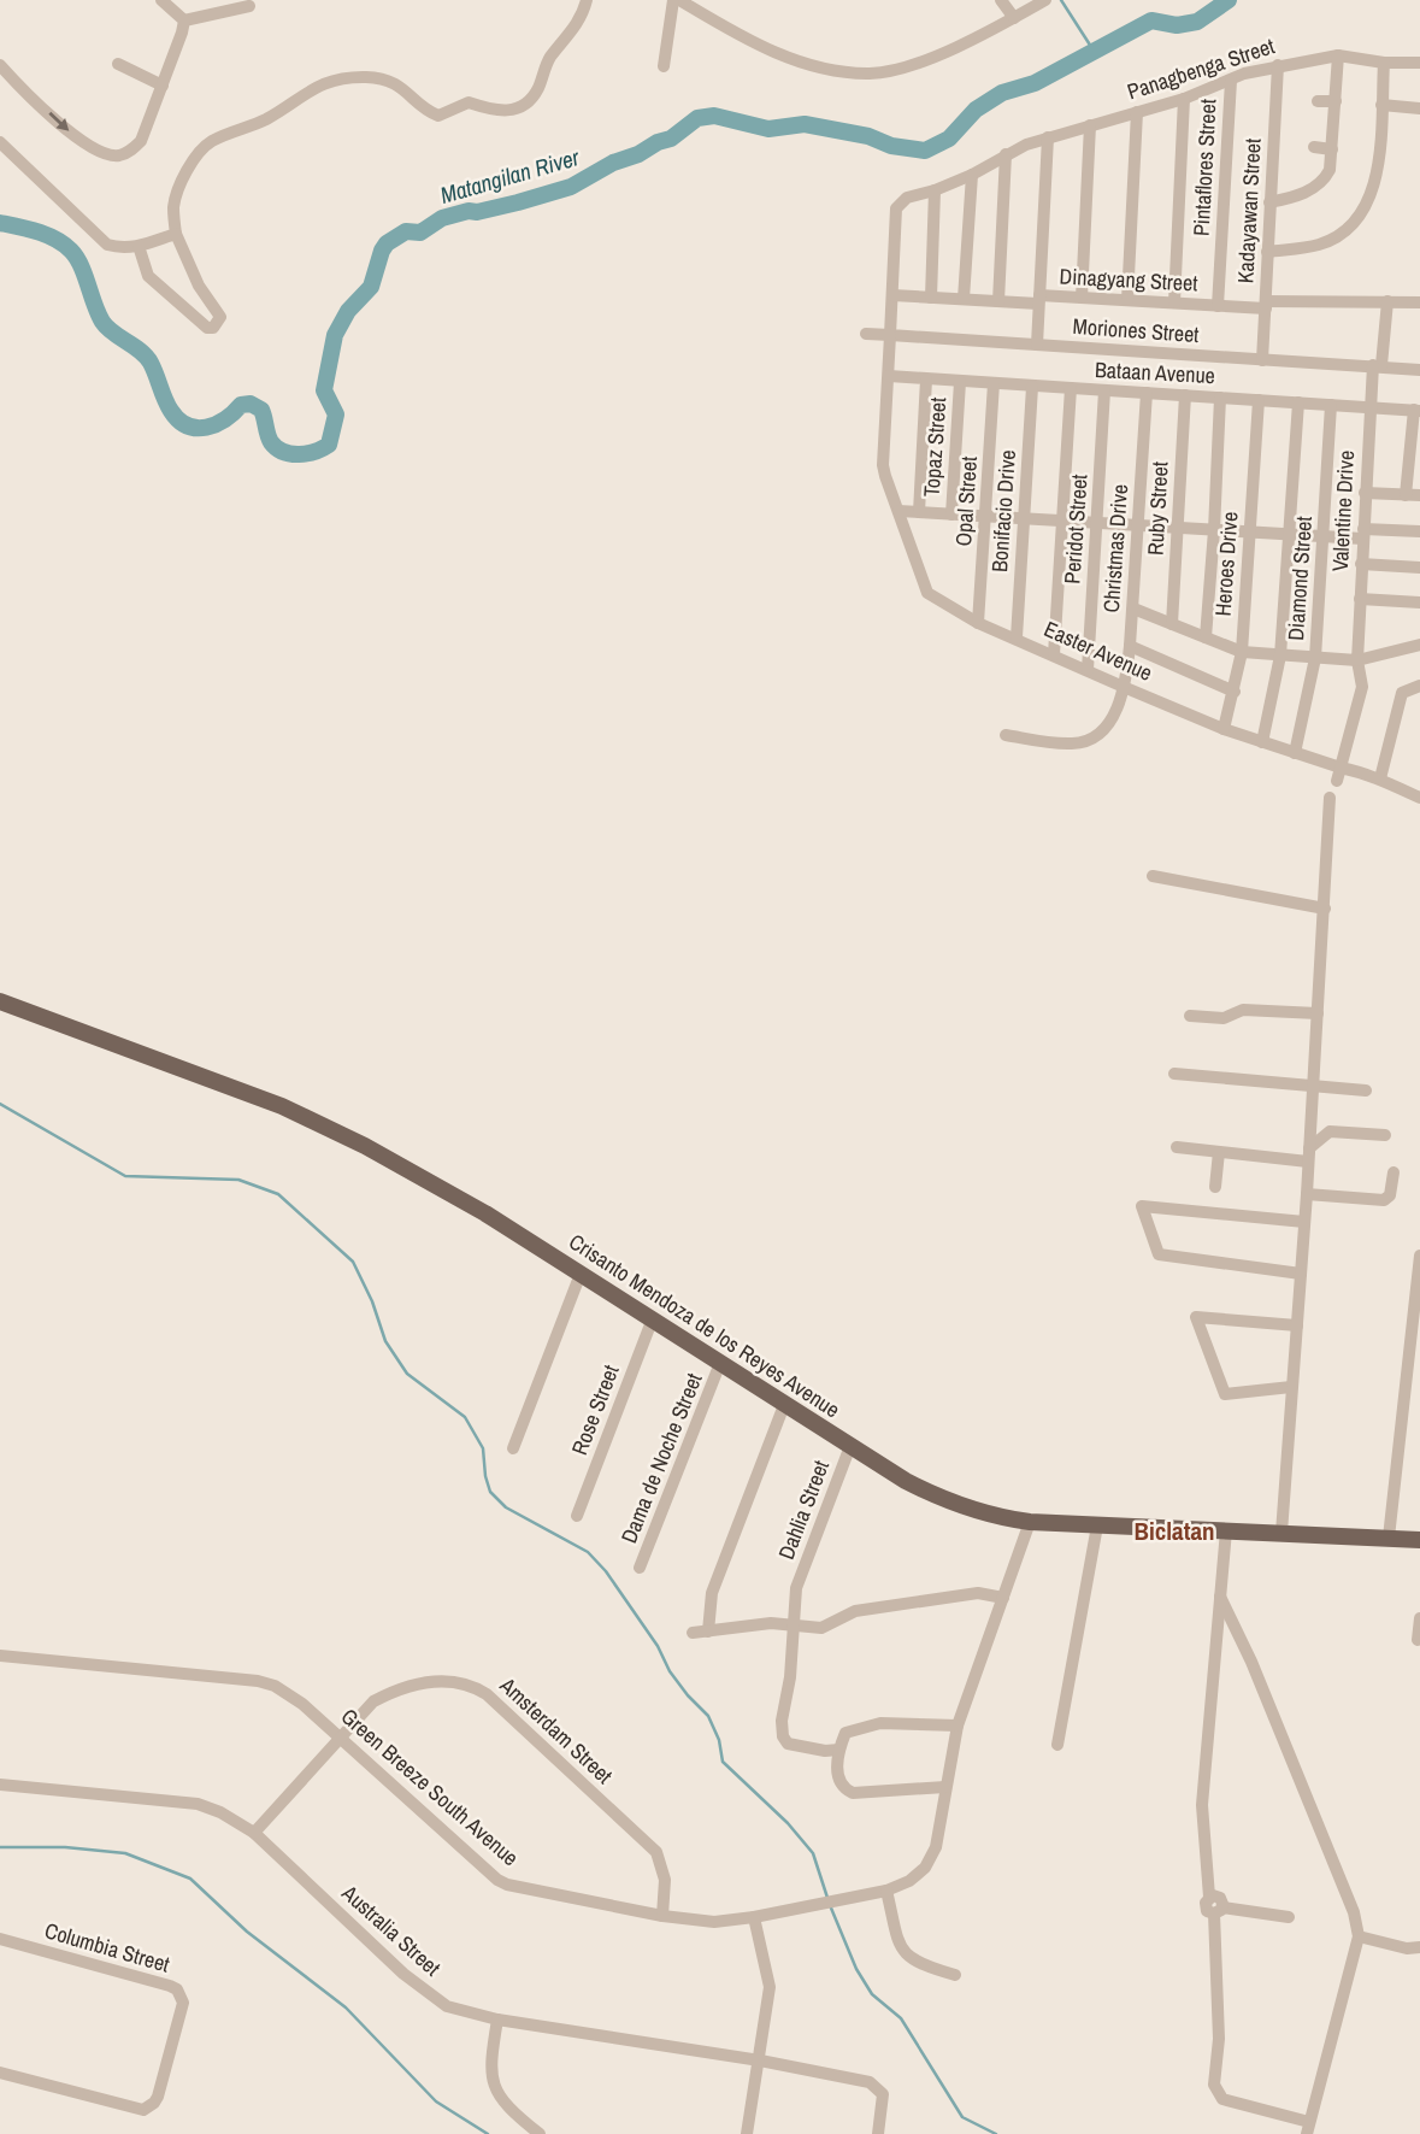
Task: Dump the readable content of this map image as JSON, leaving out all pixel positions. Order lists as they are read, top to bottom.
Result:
{
  "streets": {
    "main road": ["Crisanto Mendoza de los Reyes Avenue"],
    "street": [
      "Panagbenga Street",
      "Pintaflores Street",
      "Kadayawan Street",
      "Dinagyang Street",
      "Moriones Street",
      "Bataan Avenue",
      "Topaz Street",
      "Opal Street",
      "Ruby Street",
      "Bonifacio Drive",
      "Valentine Drive",
      "Peridot Street",
      "Christmas Drive",
      "Heroes Drive",
      "Diamond Street",
      "Easter Avenue",
      "Rose Street",
      "Dama de Noche Street",
      "Dahlia Street",
      "Amsterdam Street",
      "Green Breeze South Avenue",
      "Australia Street",
      "Columbia Street"
    ]
  },
  "crossings": [
    ["Panagbenga Street", "Pintaflores Street"],
    ["Panagbenga Street", "Kadayawan Street"],
    ["Panagbenga Street", "Dinagyang Street"],
    ["Pintaflores Street", "Dinagyang Street"],
    ["Kadayawan Street", "Dinagyang Street"],
    ["Kadayawan Street", "Moriones Street"],
    ["Dinagyang Street", "Valentine Drive"],
    ["Moriones Street", "Valentine Drive"],
    ["Moriones Street", "Easter Avenue"],
    ["Bataan Avenue", "Topaz Street"],
    ["Bataan Avenue", "Opal Street"],
    ["Bataan Avenue", "Ruby Street"],
    ["Bataan Avenue", "Bonifacio Drive"],
    ["Bataan Avenue", "Valentine Drive"],
    ["Bataan Avenue", "Peridot Street"],
    ["Bataan Avenue", "Christmas Drive"],
    ["Bataan Avenue", "Heroes Drive"],
    ["Bataan Avenue", "Diamond Street"],
    ["Bataan Avenue", "Easter Avenue"],
    ["Opal Street", "Easter Avenue"],
    ["Bonifacio Drive", "Easter Avenue"],
    ["Peridot Street", "Easter Avenue"],
    ["Christmas Drive", "Easter Avenue"],
    ["Heroes Drive", "Easter Avenue"],
    ["Diamond Street", "Easter Avenue"],
    ["Crisanto Mendoza de los Reyes Avenue", "Rose Street"],
    ["Crisanto Mendoza de los Reyes Avenue", "Dama de Noche Street"],
    ["Crisanto Mendoza de los Reyes Avenue", "Dahlia Street"],
    ["Crisanto Mendoza de los Reyes Avenue", "Green Breeze South Avenue"],
    ["Amsterdam Street", "Green Breeze South Avenue"],
    ["Amsterdam Street", "Australia Street"]
  ],
  "districts": ["Biclatan"],
  "water": ["Matangilan River"]
}
